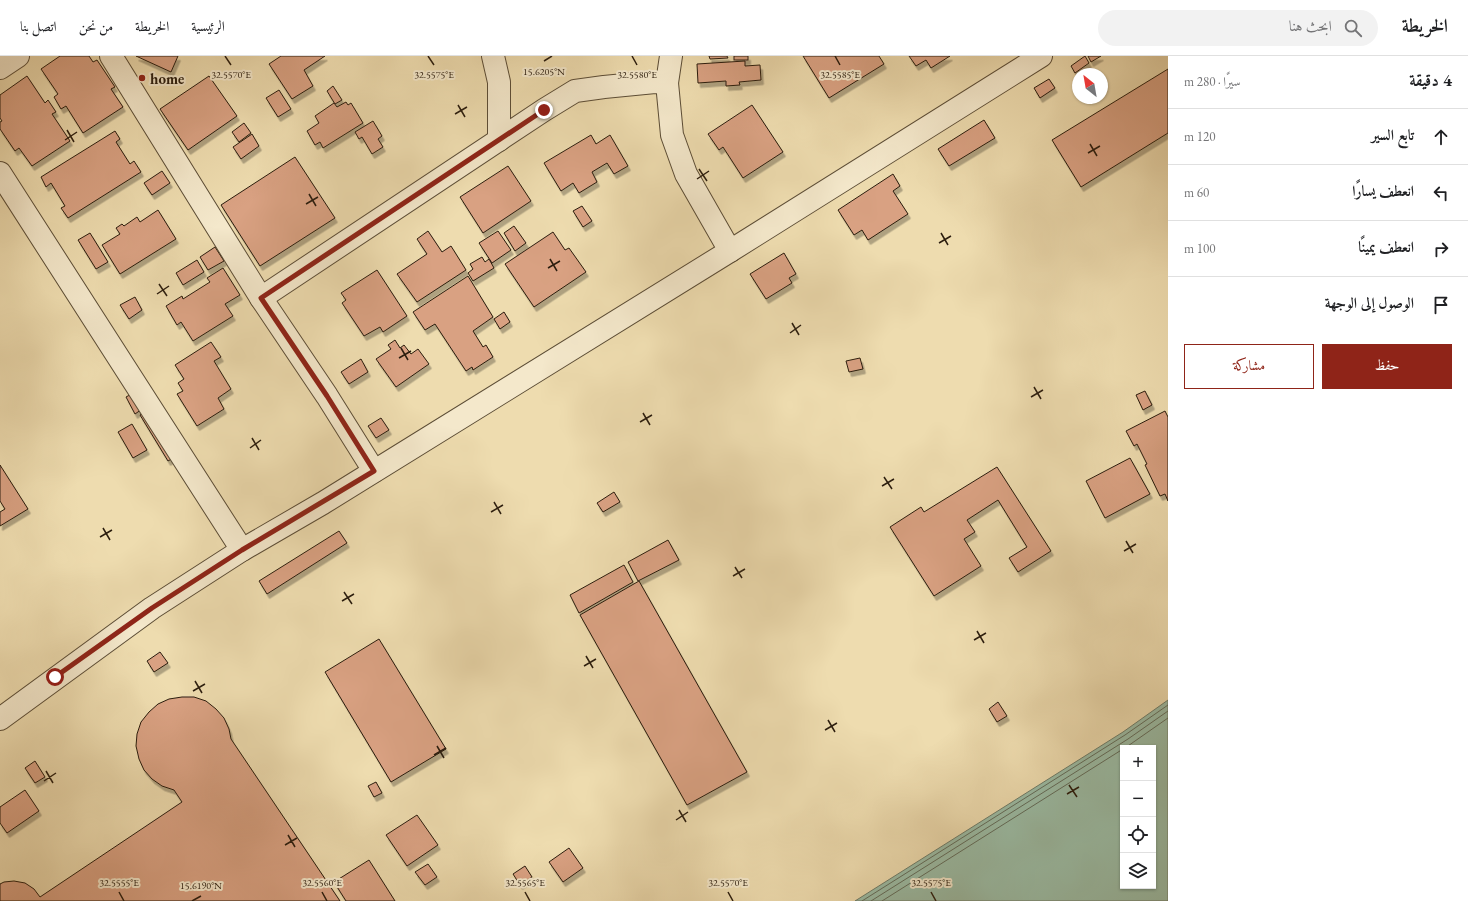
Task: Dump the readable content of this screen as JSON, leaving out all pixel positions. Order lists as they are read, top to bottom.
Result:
{
  "places": ["home"],
  "north": "top left",
  "page": {
    "header": "الخريطة",
    "search": "ابحث هنا",
    "nav": [
      "الرئيسية",
      "الخريطة",
      "من نحن",
      "اتصل بنا"
    ],
    "heading": ["4 دقيقة", "سيرًا · 280 m"],
    "list": [
      ["تابع السير", "120 m"],
      ["انعطف يسارًا", "60 m"],
      ["انعطف يمينًا", "100 m"],
      "الوصول إلى الوجهة"
    ],
    "buttons": ["حفظ", "مشاركة"],
    "map_buttons": ["+", "−"]
  },
  "coordinates": [
    "15.6205°N",
    "32.5570°E",
    "32.5575°E",
    "32.5580°E",
    "32.5585°E",
    "32.5555°E",
    "32.5560°E",
    "32.5565°E",
    "15.6190°N"
  ]
}
